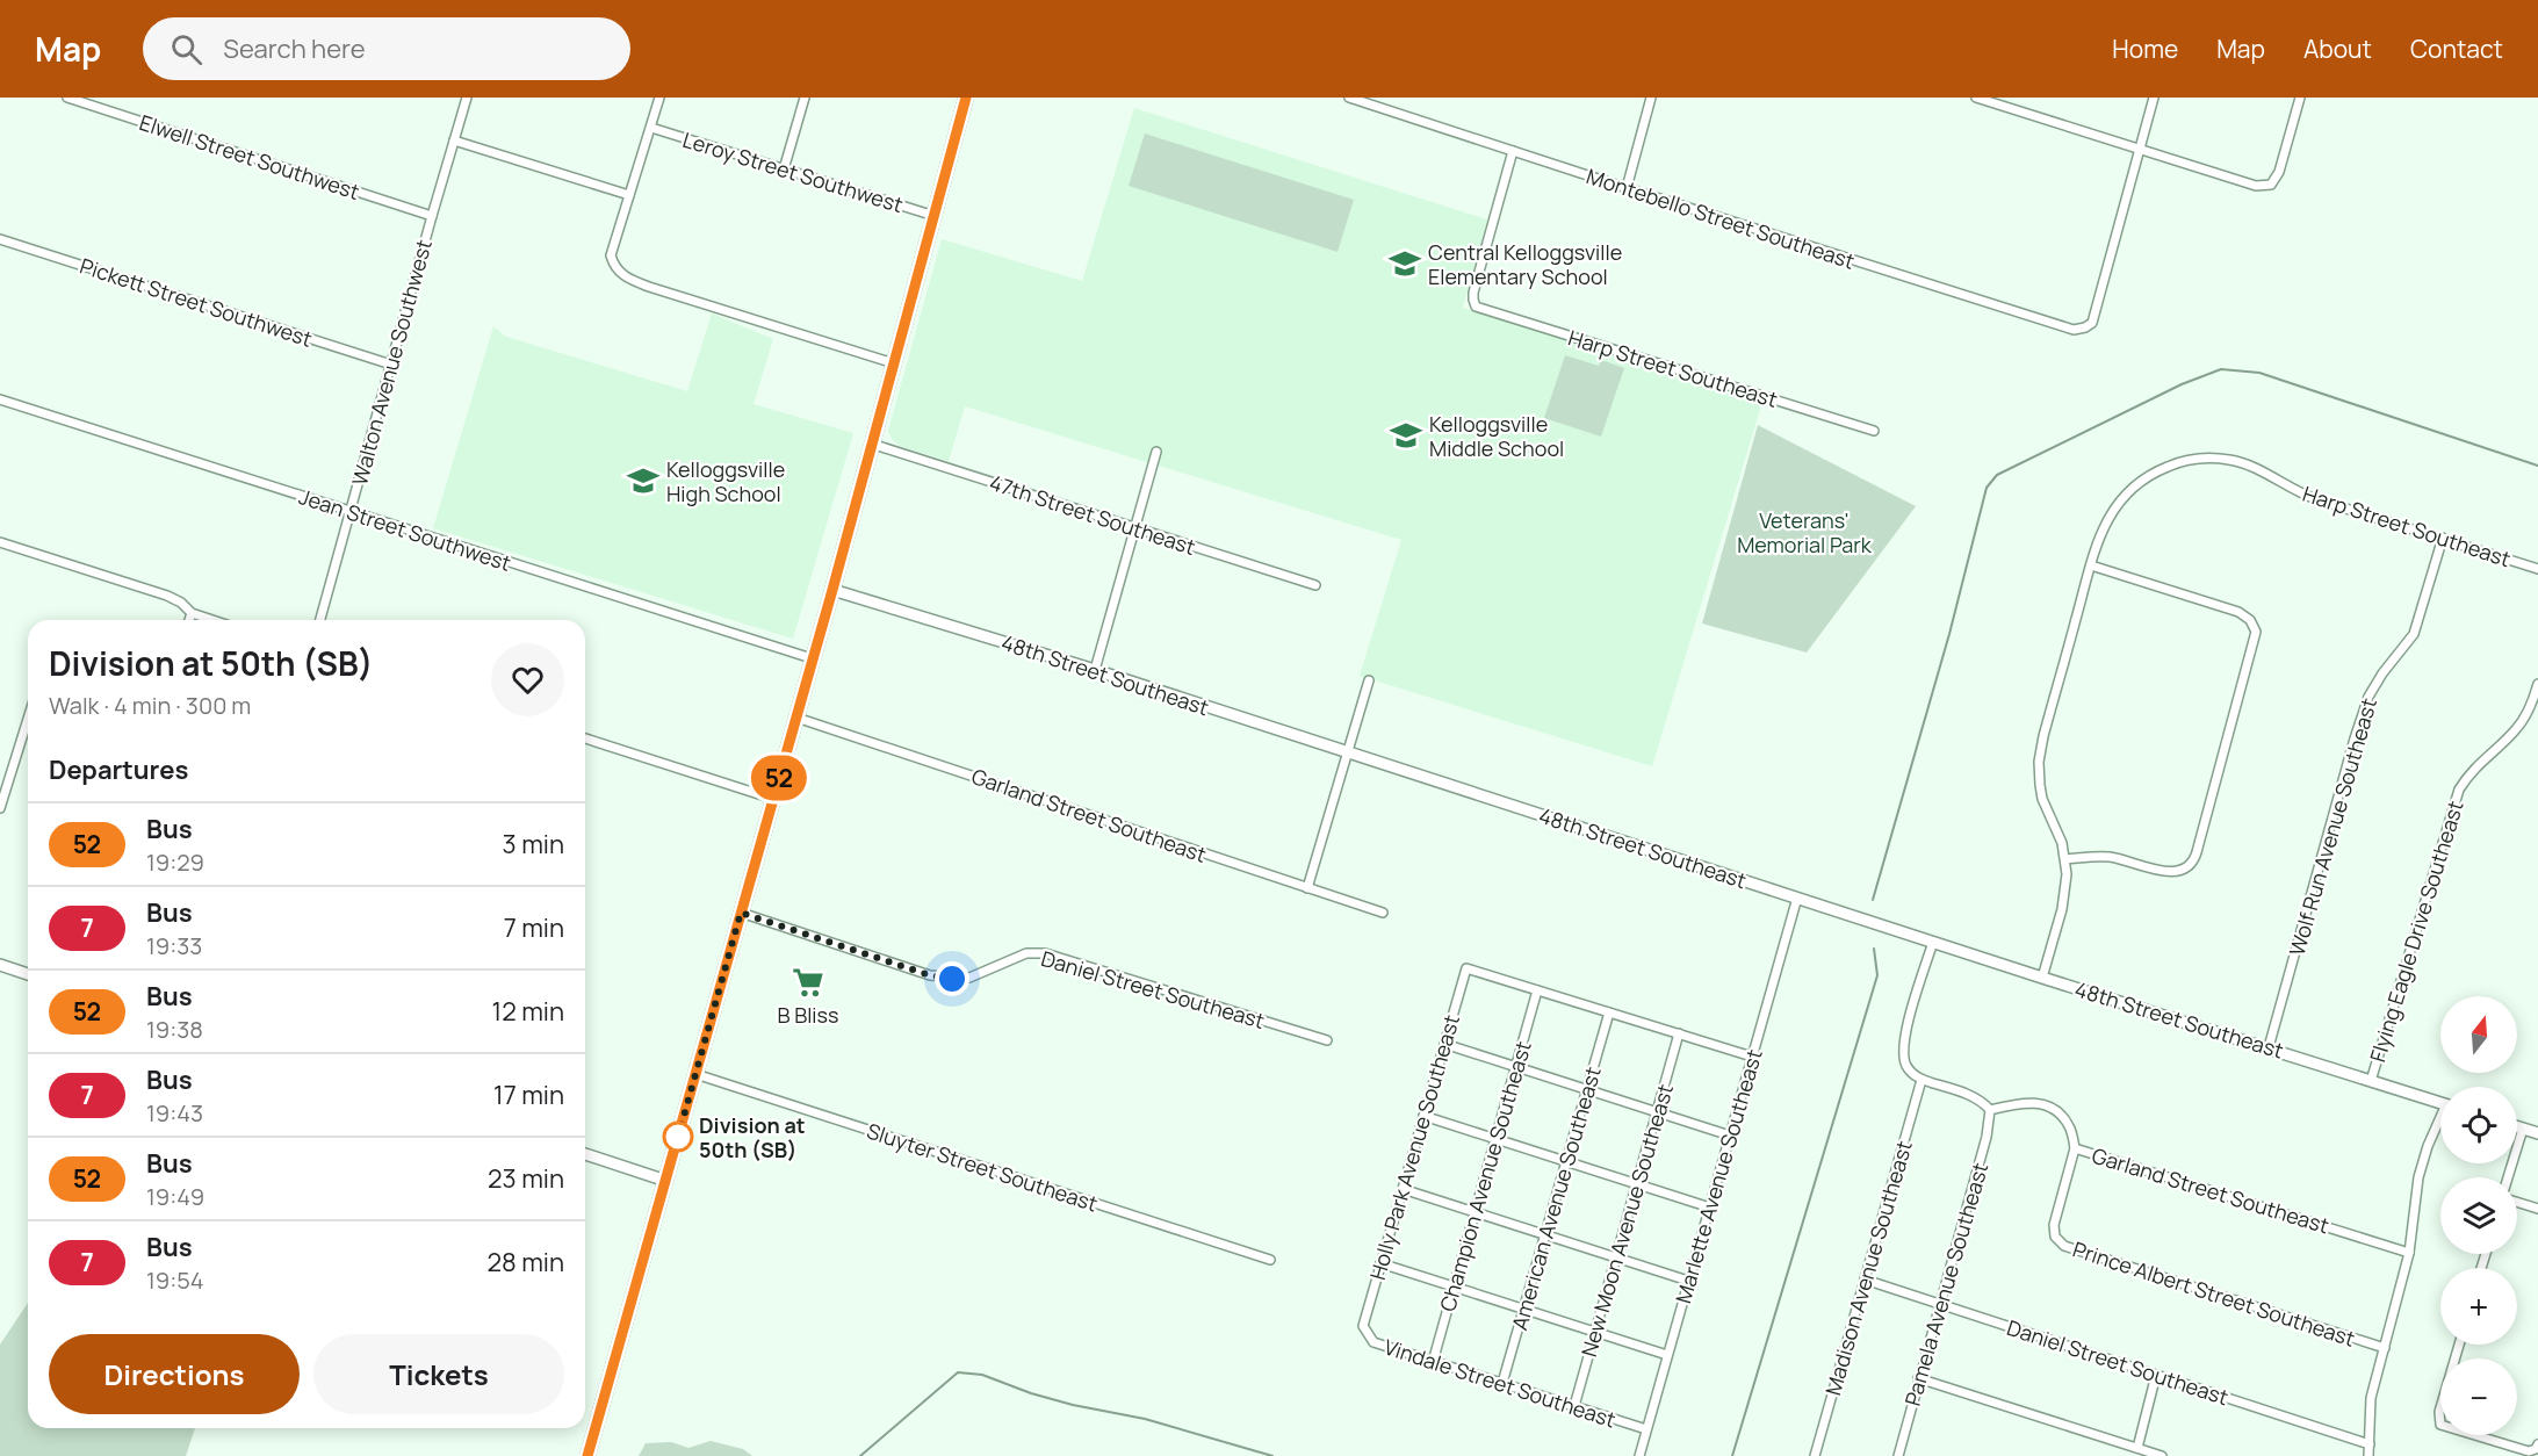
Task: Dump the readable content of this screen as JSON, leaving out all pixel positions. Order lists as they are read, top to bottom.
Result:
{
  "streets": {
    "street": [
      "Elwell Street Southwest",
      "Leroy Street Southwest",
      "Montebello Street Southeast",
      "Pickett Street Southwest",
      "Walton Avenue Southwest",
      "Harp Street Southeast",
      "47th Street Southeast",
      "Jean Street Southwest",
      "48th Street Southeast",
      "Garland Street Southeast",
      "Wolf Run Avenue Southeast",
      "Flying Eagle Drive Southeast",
      "Daniel Street Southeast",
      "Holly Park Avenue Southeast",
      "Sluyter Street Southeast",
      "Champion Avenue Southeast",
      "Marlette Avenue Southeast",
      "American Avenue Southeast",
      "New Moon Avenue Southeast",
      "Madison Avenue Southeast",
      "Pamela Avenue Southeast",
      "Prince Albert Street Southeast",
      "Vindale Street Southeast"
    ]
  },
  "crossings": [
    ["Elwell Street Southwest", "Walton Avenue Southwest"],
    ["Montebello Street Southeast", "Harp Street Southeast"],
    ["Pickett Street Southwest", "Walton Avenue Southwest"],
    ["Walton Avenue Southwest", "Jean Street Southwest"],
    ["Harp Street Southeast", "Wolf Run Avenue Southeast"],
    ["48th Street Southeast", "Wolf Run Avenue Southeast"],
    ["48th Street Southeast", "Flying Eagle Drive Southeast"],
    ["48th Street Southeast", "Marlette Avenue Southeast"],
    ["Garland Street Southeast", "Pamela Avenue Southeast"],
    ["Garland Street Southeast", "Prince Albert Street Southeast"],
    ["Daniel Street Southeast", "Madison Avenue Southeast"],
    ["Daniel Street Southeast", "Pamela Avenue Southeast"],
    ["Holly Park Avenue Southeast", "Champion Avenue Southeast"],
    ["Holly Park Avenue Southeast", "Vindale Street Southeast"],
    ["Champion Avenue Southeast", "Vindale Street Southeast"],
    ["Marlette Avenue Southeast", "Vindale Street Southeast"],
    ["American Avenue Southeast", "Vindale Street Southeast"],
    ["New Moon Avenue Southeast", "Vindale Street Southeast"]
  ],
  "parks": ["Veterans' Memorial Park"],
  "places": {
    "school or university": ["Central Kelloggsville Elementary School", "Kelloggsville Middle School", "Kelloggsville High School"],
    "supermarket": ["B Bliss"],
    "other": ["Division at 50th (SB)"]
  },
  "lines": ["bus line 52"],
  "north": "top",
  "page": {
    "header": "Map",
    "search": "Search here",
    "nav": [
      "Home",
      "Map",
      "About",
      "Contact"
    ],
    "on_map": "52",
    "heading": [
      ["Division at 50th (SB)", "Walk · 4 min · 300 m"],
      "Departures"
    ],
    "list": [
      {
        "mark": "52",
        "name": "Bus",
        "note": "19:29",
        "value": "3 min"
      },
      {
        "mark": "7",
        "name": "Bus",
        "note": "19:33",
        "value": "7 min"
      },
      {
        "mark": "52",
        "name": "Bus",
        "note": "19:38",
        "value": "12 min"
      },
      {
        "mark": "7",
        "name": "Bus",
        "note": "19:43",
        "value": "17 min"
      },
      {
        "mark": "52",
        "name": "Bus",
        "note": "19:49",
        "value": "23 min"
      },
      {
        "mark": "7",
        "name": "Bus",
        "note": "19:54",
        "value": "28 min"
      }
    ],
    "map_buttons": ["+", "−"],
    "buttons": ["Directions", "Tickets"]
  }
}
